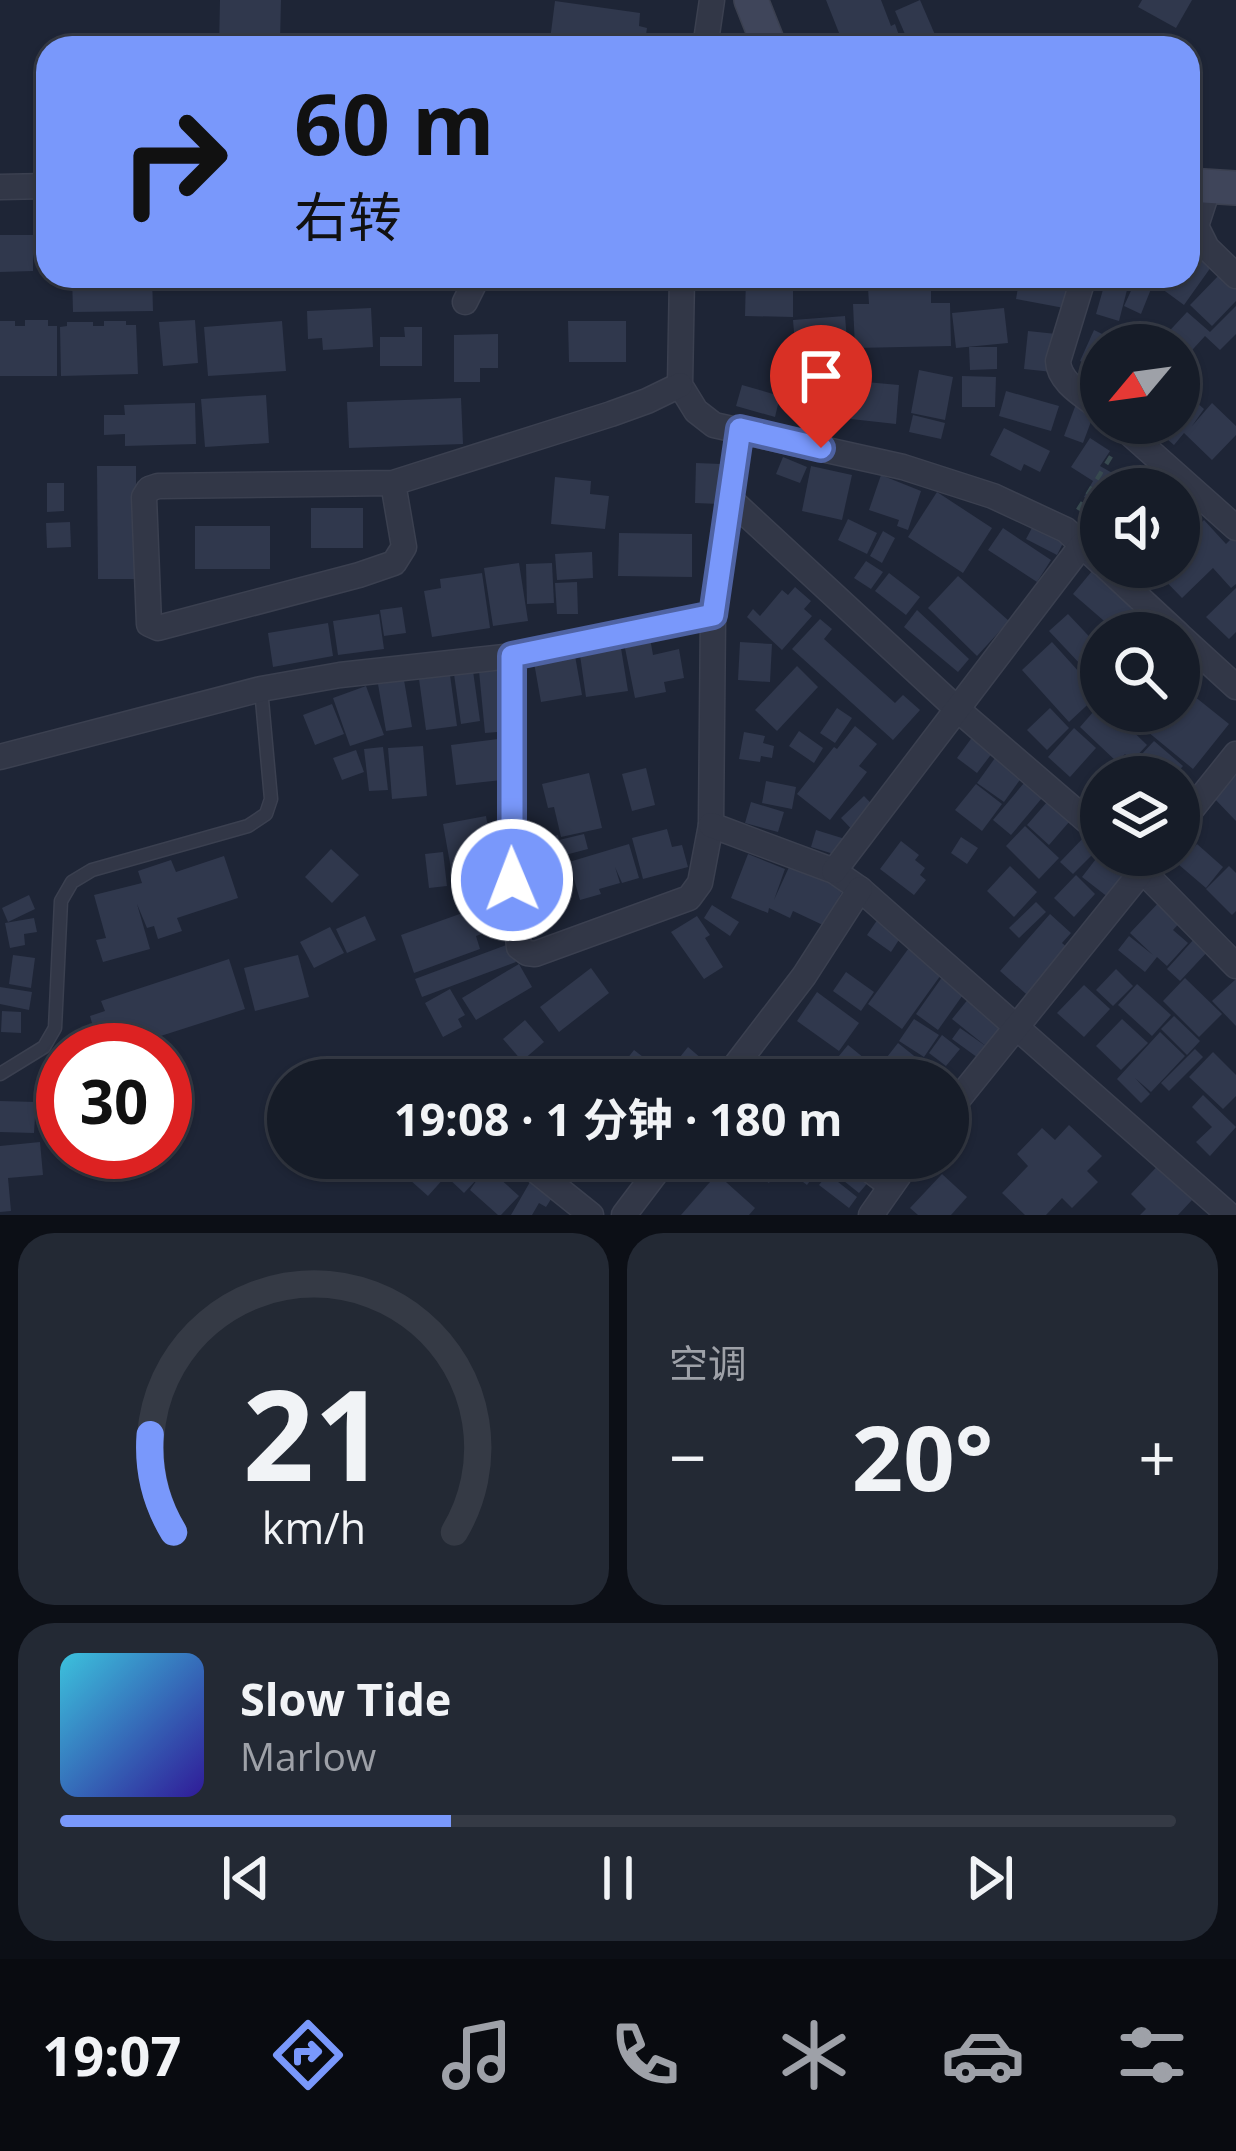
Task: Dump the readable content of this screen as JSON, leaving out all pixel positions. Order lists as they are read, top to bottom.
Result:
{
  "north": "bottom left",
  "page": {
    "turn": ["60 m", "右转"],
    "limit": "30",
    "trip": "19:08 · 1 分钟 · 180 m",
    "tile": "空调",
    "heat": ["−", "20°", "+"],
    "song": ["Slow Tide", "Marlow"],
    "tabs": "19:07",
    "gauge": ["21", "km/h"]
  }
}
